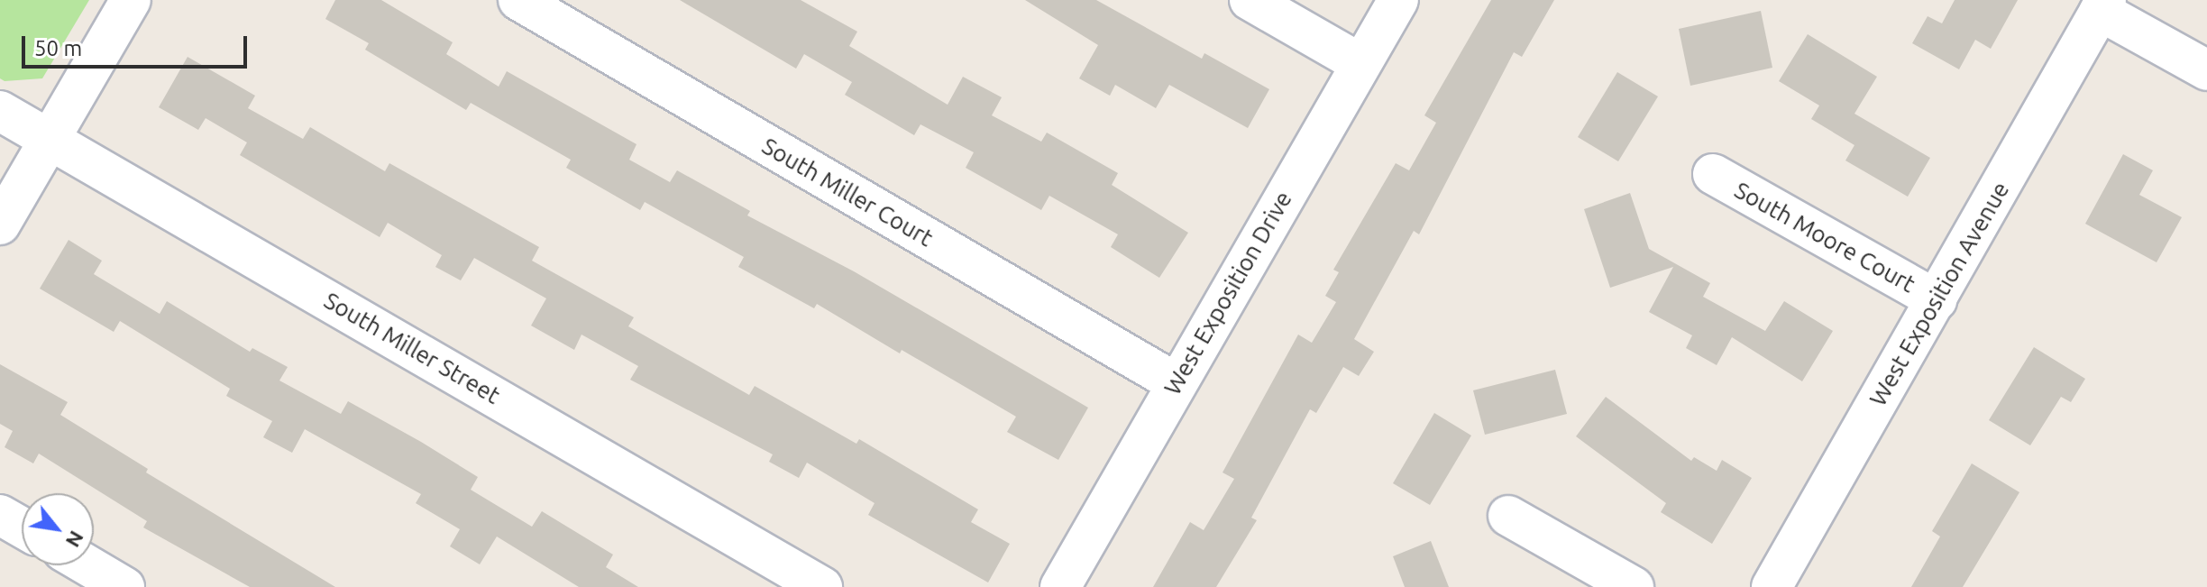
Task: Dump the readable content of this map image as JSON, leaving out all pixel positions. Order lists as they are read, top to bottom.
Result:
{
  "streets": {
    "street": [
      "South Miller Court",
      "South Moore Court",
      "West Exposition Drive",
      "West Exposition Avenue",
      "South Miller Street"
    ]
  },
  "crossings": [
    ["South Miller Court", "West Exposition Drive"],
    ["South Moore Court", "West Exposition Avenue"]
  ],
  "scale_bar": "50 m",
  "north": "bottom right"
}
